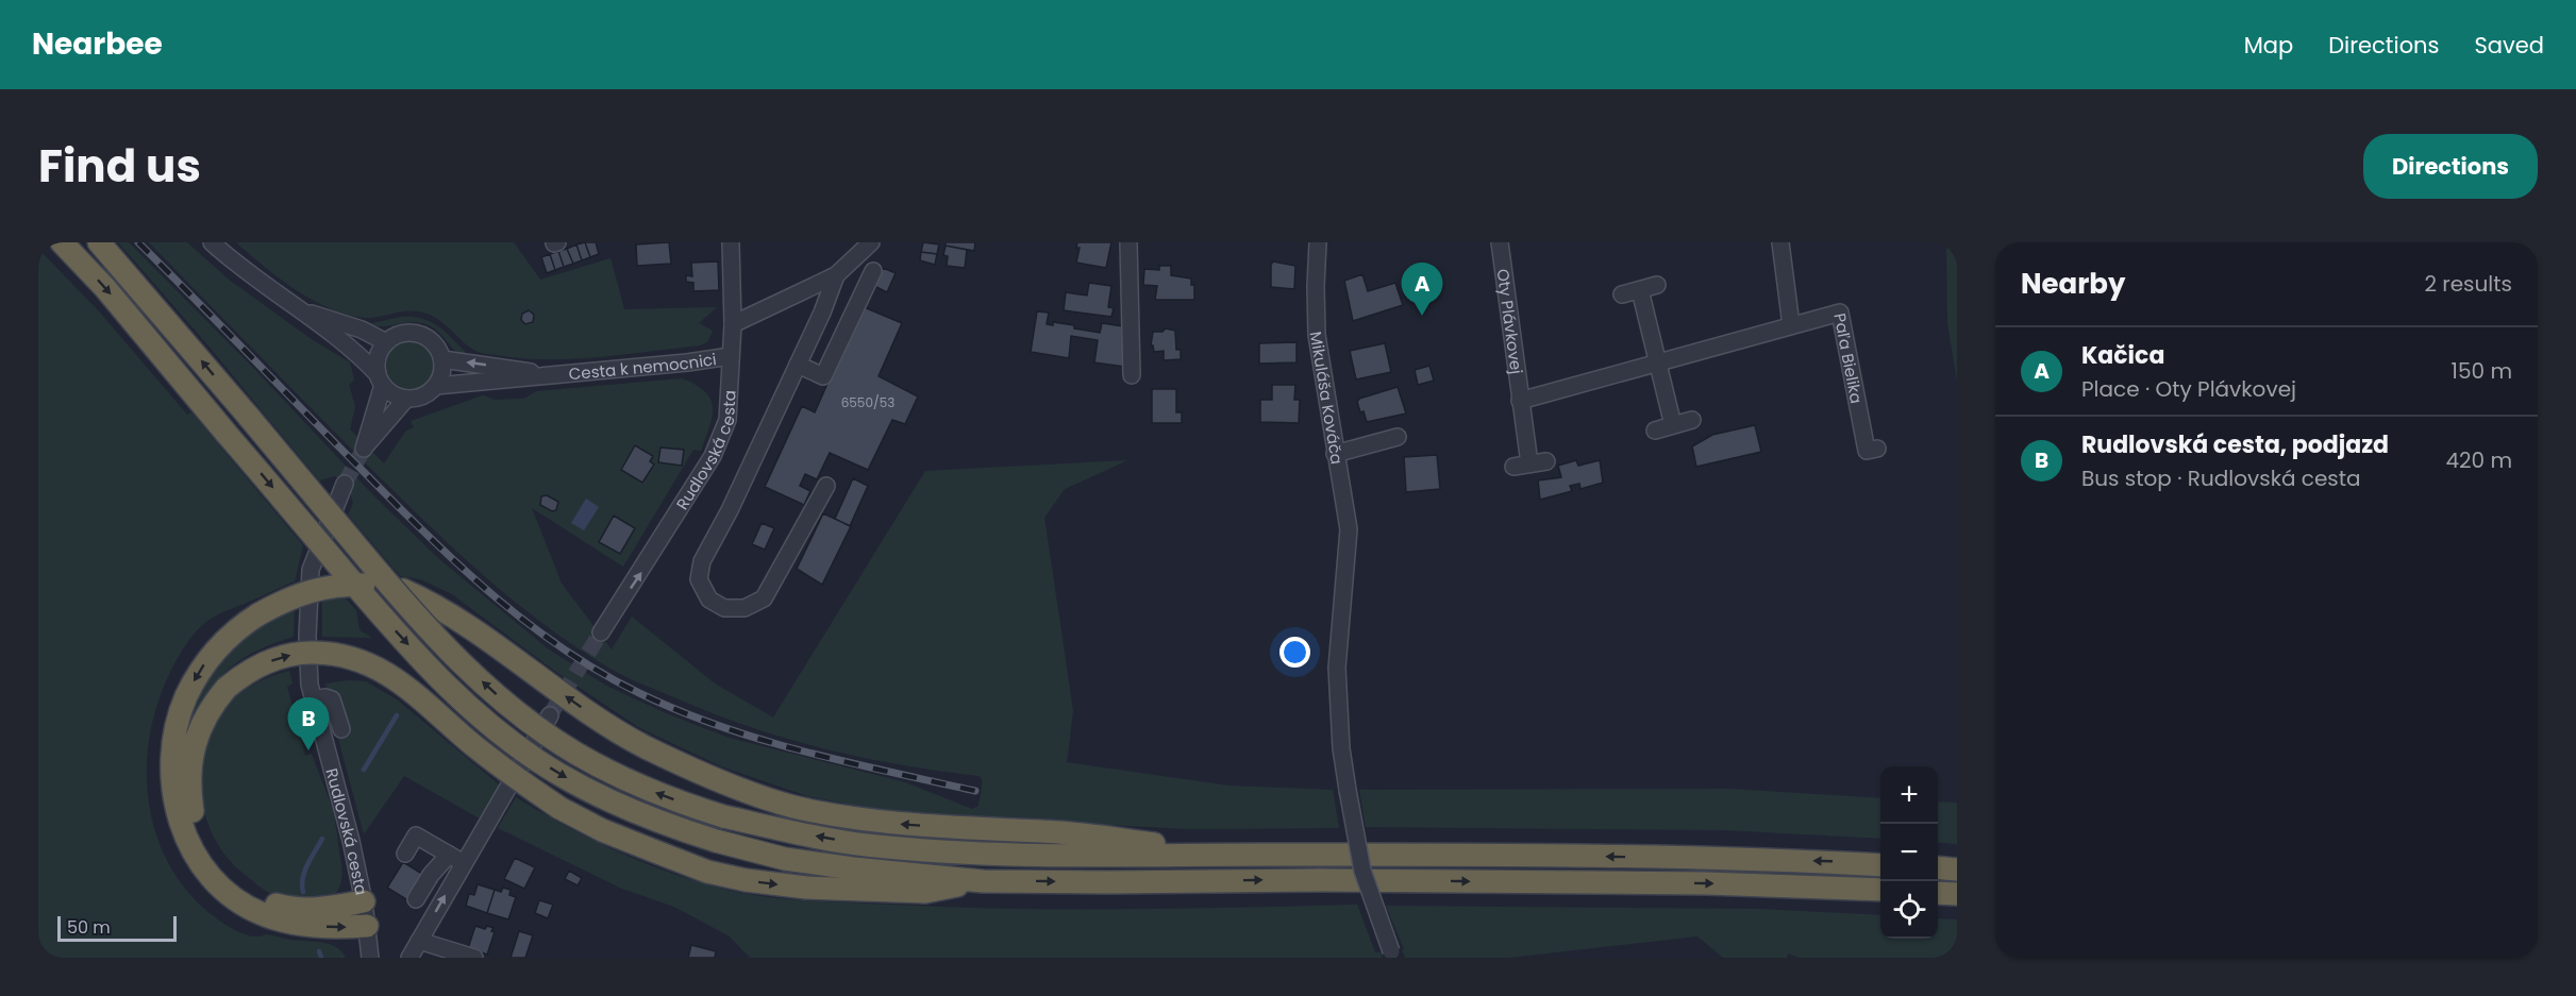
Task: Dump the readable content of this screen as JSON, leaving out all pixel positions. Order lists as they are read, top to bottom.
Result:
{
  "streets": {
    "street": [
      "Oty Plávkovej",
      "Paľa Bielika",
      "Cesta k nemocnici",
      "Mikuláša Kováča",
      "Rudlovská cesta"
    ]
  },
  "crossings": [
    ["Cesta k nemocnici", "Rudlovská cesta"]
  ],
  "house_numbers": ["6550/53"],
  "scale_bar": "50 m",
  "page": {
    "header": "Nearbee",
    "nav": ["Map", "Directions", "Saved"],
    "title": "Find us",
    "buttons": "Directions",
    "heading": ["Nearby", "2 results"],
    "pins": ["A", "B"],
    "list": [
      {
        "mark": "A",
        "name": "Kačica",
        "note": "Place · Oty Plávkovej",
        "value": "150 m"
      },
      {
        "mark": "B",
        "name": "Rudlovská cesta, podjazd",
        "note": "Bus stop · Rudlovská cesta",
        "value": "420 m"
      }
    ],
    "map_buttons": ["+", "−"],
    "scale": "50 m"
  }
}
